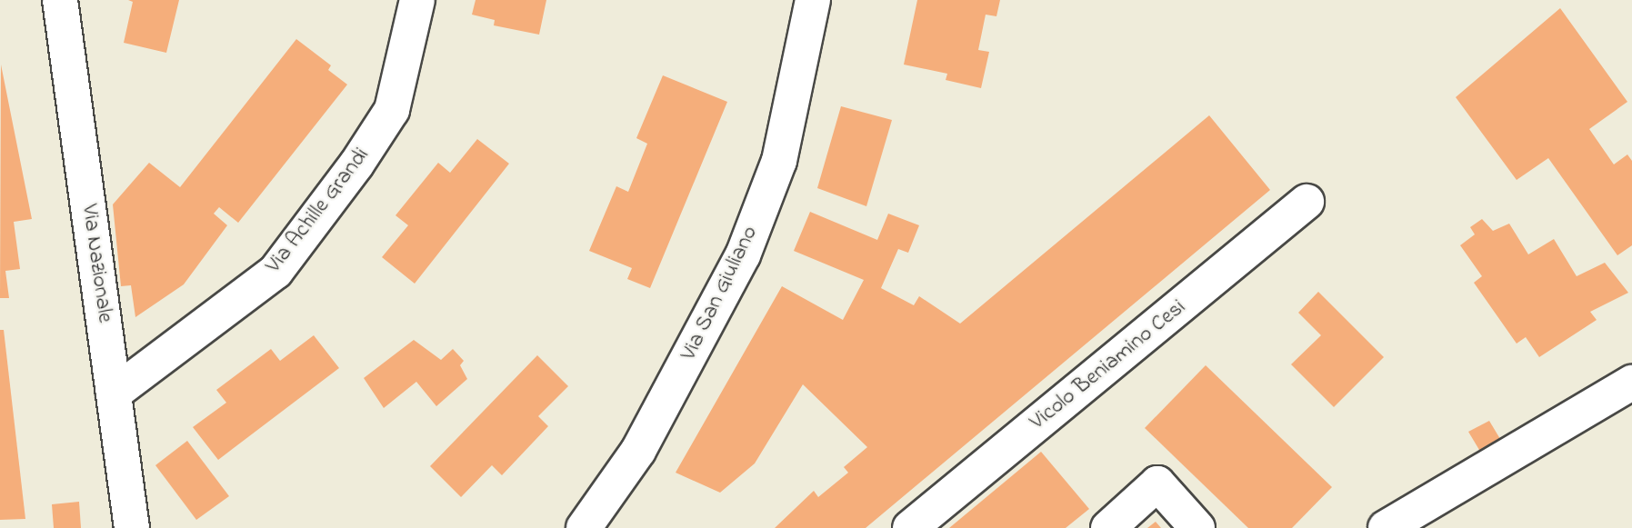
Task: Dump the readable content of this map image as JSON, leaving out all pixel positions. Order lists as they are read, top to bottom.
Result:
{
  "streets": {
    "street": [
      "Via Achille Grandi",
      "Via Nazionale",
      "Via San Giuliano",
      "Vicolo Beniamino Cesi"
    ]
  },
  "crossings": [
    ["Via Achille Grandi", "Via Nazionale"]
  ]
}
